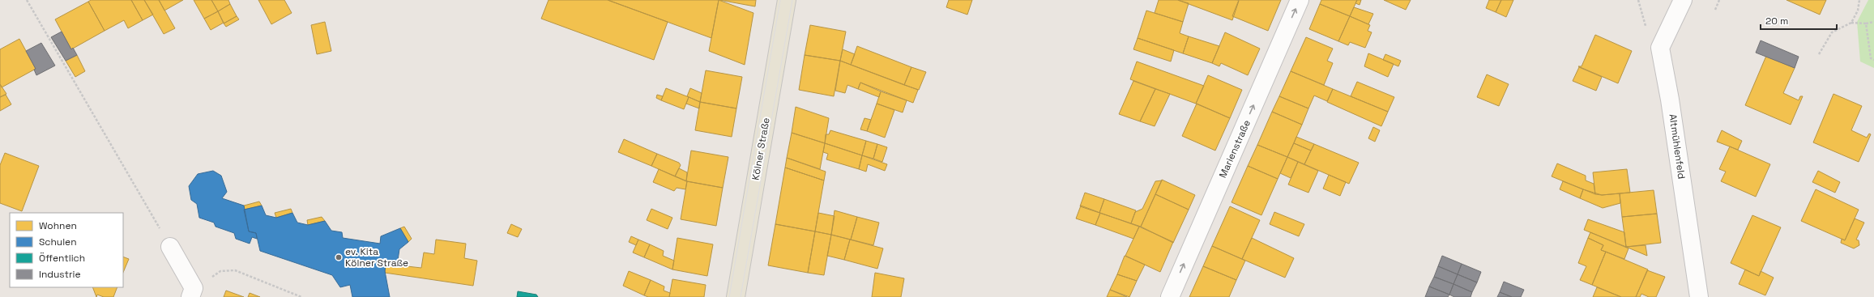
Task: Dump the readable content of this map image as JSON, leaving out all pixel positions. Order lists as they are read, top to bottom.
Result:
{
  "streets": {
    "main road": ["Kölner Straße"],
    "street": ["Altmühlenfeld", "Marienstraße"]
  },
  "one_way": ["Marienstraße"],
  "places": ["ev. Kita Kölner Straße"],
  "legend": [
    "Wohnen",
    "Schulen",
    "Öffentlich",
    "Industrie"
  ],
  "scale_bar": "20 m"
}
